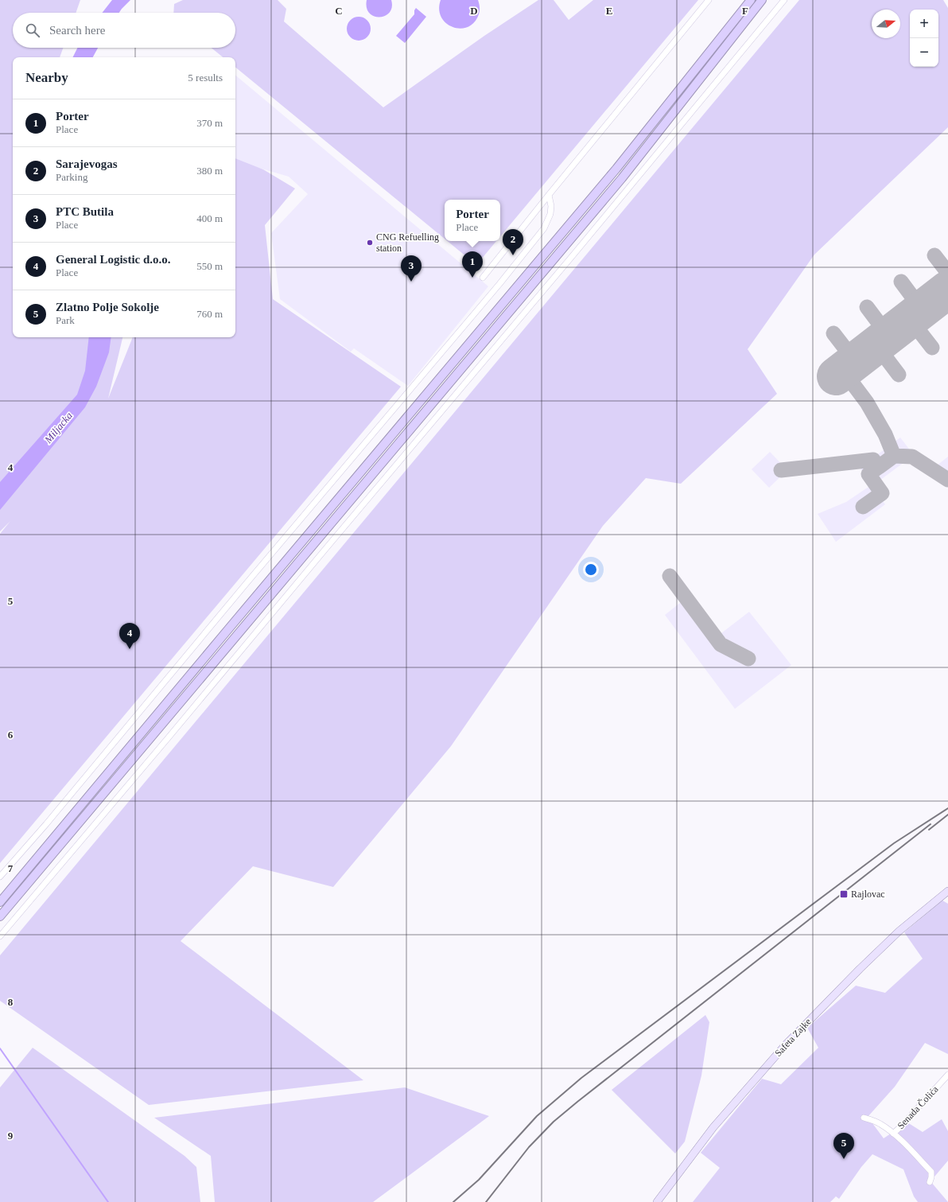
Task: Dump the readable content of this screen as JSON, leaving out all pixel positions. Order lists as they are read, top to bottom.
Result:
{
  "streets": {
    "main road": ["Safeta Zajke"],
    "street": ["Senada Čolića"]
  },
  "water": ["Miljacka"],
  "places": {
    "other": ["CNG Refuelling station"],
    "transit": ["Rajlovac"]
  },
  "north": "right",
  "page": {
    "map_buttons": ["+", "−"],
    "search": "Search here",
    "heading": ["Nearby", "5 results"],
    "list": [
      {
        "mark": "1",
        "name": "Porter",
        "note": "Place",
        "value": "370 m"
      },
      {
        "mark": "2",
        "name": "Sarajevogas",
        "note": "Parking",
        "value": "380 m"
      },
      {
        "mark": "3",
        "name": "PTC Butila",
        "note": "Place",
        "value": "400 m"
      },
      {
        "mark": "4",
        "name": "General Logistic d.o.o.",
        "note": "Place",
        "value": "550 m"
      },
      {
        "mark": "5",
        "name": "Zlatno Polje Sokolje",
        "note": "Park",
        "value": "760 m"
      }
    ],
    "popup": ["Porter", "Place"],
    "pins": [
      "2",
      "1",
      "3",
      "4",
      "5"
    ]
  },
  "grid": {
    "columns": [
      "C",
      "D",
      "E",
      "F"
    ],
    "rows": [
      "4",
      "5",
      "6",
      "7",
      "8",
      "9"
    ]
  }
}
